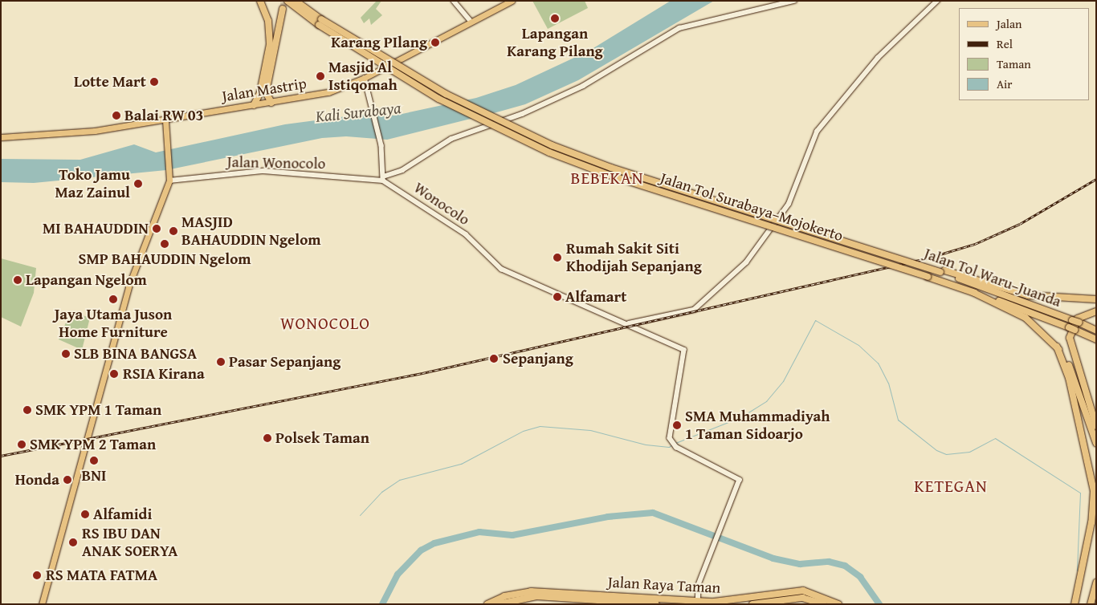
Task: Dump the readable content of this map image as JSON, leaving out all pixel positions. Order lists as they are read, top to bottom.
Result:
{
  "streets": {
    "highway": ["Jalan Tol Surabaya–Mojokerto", "Jalan Tol Waru–Juanda", "Jalan Raya Taman"],
    "main road": ["Jalan Mastrip", "Jalan Wonocolo", "Wonocolo"]
  },
  "crossings": [
    ["Jalan Wonocolo", "Wonocolo"],
    ["Wonocolo", "Jalan Raya Taman"],
    ["Jalan Tol Surabaya–Mojokerto", "Jalan Tol Waru–Juanda"]
  ],
  "districts": ["BEBEKAN", "WONOCOLO", "KETEGAN"],
  "water": ["Kali Surabaya"],
  "places": [
    "Lapangan Karang Pilang",
    "Karang PIlang",
    "Masjid Al Istiqomah",
    "Lotte Mart",
    "Balai RW 03",
    "Toko Jamu Maz Zainul",
    "MI BAHAUDDIN",
    "MASJID BAHAUDDIN Ngelom",
    "SMP BAHAUDDIN Ngelom",
    "Rumah Sakit Siti Khodijah Sepanjang",
    "Lapangan Ngelom",
    "Alfamart",
    "Jaya Utama Juson Home Furniture",
    "SLB BINA BANGSA",
    "Sepanjang",
    "Pasar Sepanjang",
    "RSIA Kirana",
    "SMK YPM 1 Taman",
    "SMA Muhammadiyah 1 Taman Sidoarjo",
    "Polsek Taman",
    "SMK YPM 2 Taman",
    "BNI",
    "Honda",
    "Alfamidi",
    "RS IBU DAN ANAK SOERYA",
    "RS MATA FATMA"
  ],
  "legend": [
    "Jalan",
    "Rel",
    "Taman",
    "Air"
  ]
}
